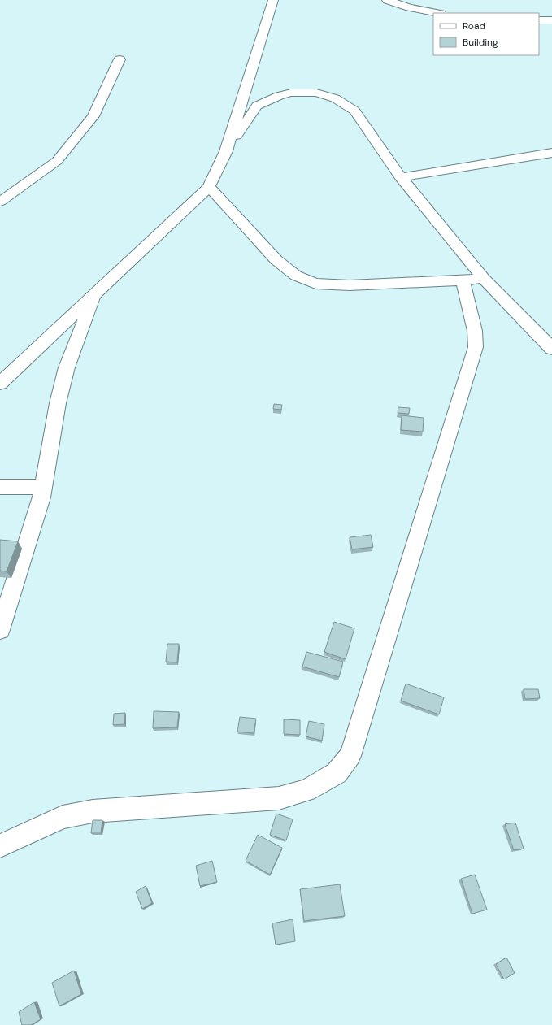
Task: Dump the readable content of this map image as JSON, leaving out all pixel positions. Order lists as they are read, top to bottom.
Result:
{
  "legend": ["Road", "Building"]
}
